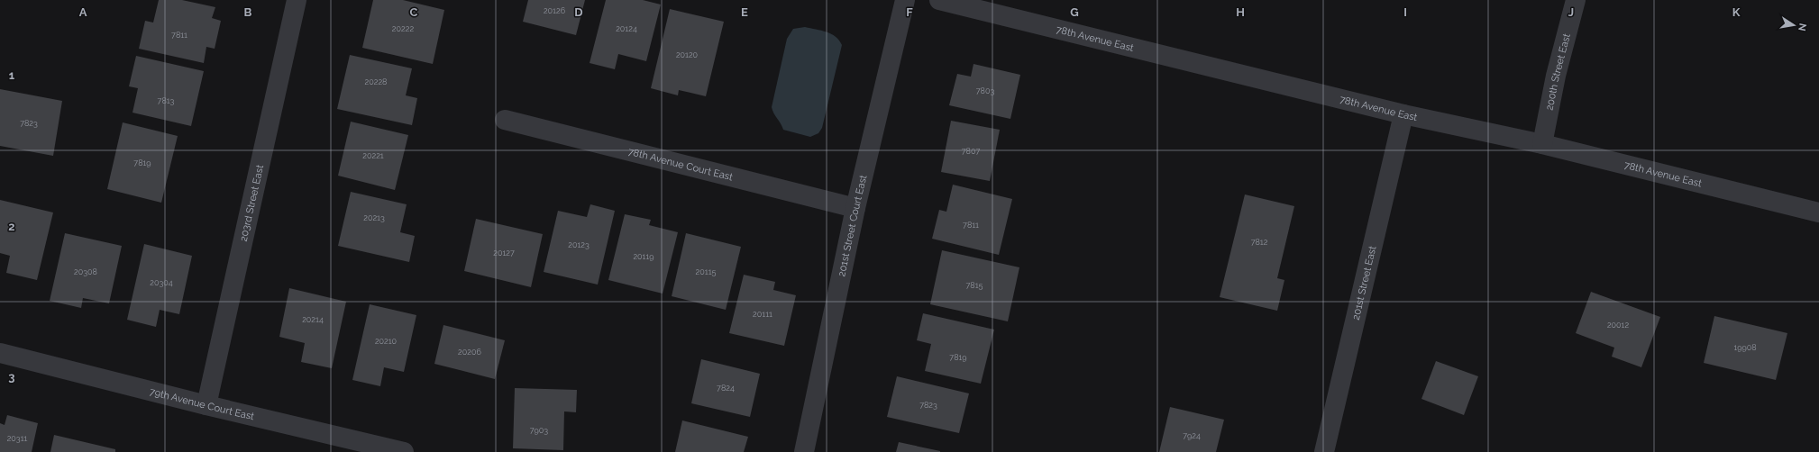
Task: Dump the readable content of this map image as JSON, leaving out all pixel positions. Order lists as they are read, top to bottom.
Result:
{
  "streets": {
    "street": [
      "78th Avenue East",
      "200th Street East",
      "78th Avenue Court East",
      "203rd Street East",
      "201st Street Court East",
      "201st Street East",
      "79th Avenue Court East"
    ]
  },
  "crossings": [
    ["78th Avenue East", "200th Street East"],
    ["78th Avenue East", "201st Street East"],
    ["78th Avenue Court East", "201st Street Court East"],
    ["203rd Street East", "79th Avenue Court East"]
  ],
  "house_numbers": [
    "20126",
    "20222",
    "20124",
    "7811",
    "20120",
    "20228",
    "7803",
    "7813",
    "7823",
    "7807",
    "20221",
    "7819",
    "20213",
    "7811",
    "7812",
    "20123",
    "20127",
    "20119",
    "20308",
    "20115",
    "20304",
    "7815",
    "20111",
    "20214",
    "20012",
    "20210",
    "19908",
    "20206",
    "7819",
    "7824",
    "7823",
    "7903",
    "7924",
    "20311"
  ],
  "north": "right",
  "grid": {
    "columns": [
      "A",
      "B",
      "C",
      "D",
      "E",
      "F",
      "G",
      "H",
      "I",
      "J",
      "K"
    ],
    "rows": ["1", "2", "3"]
  }
}
